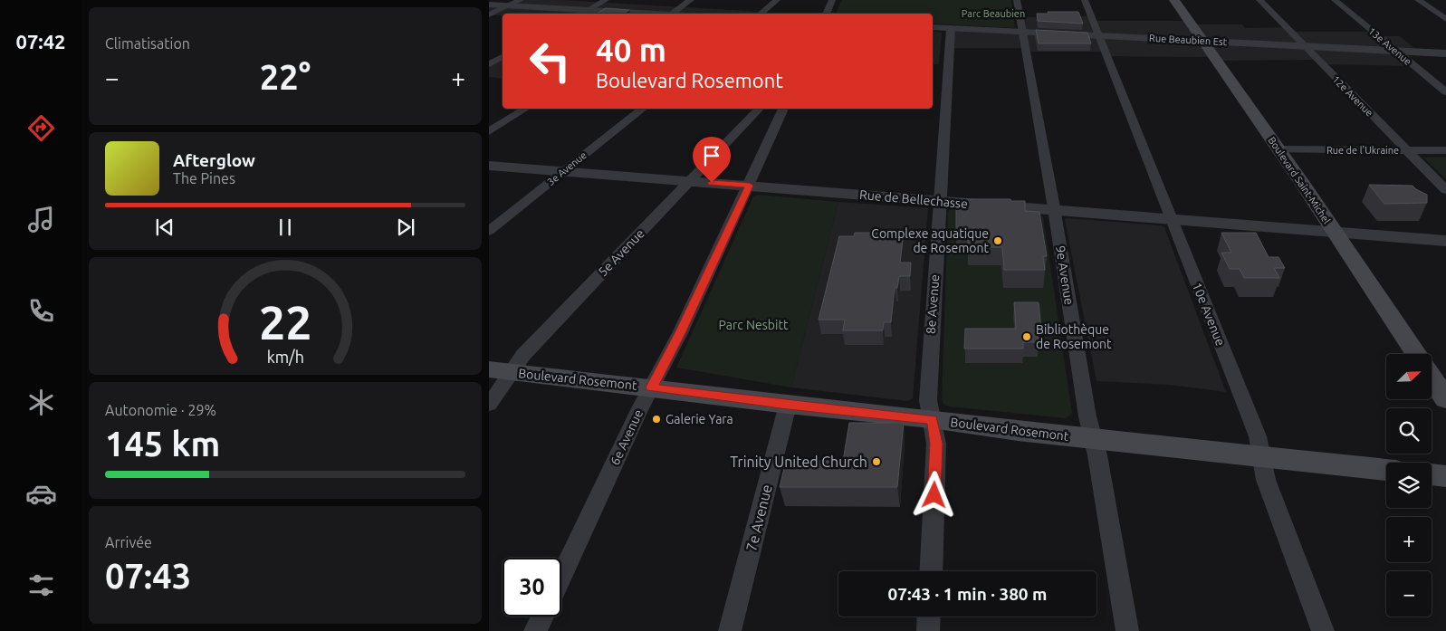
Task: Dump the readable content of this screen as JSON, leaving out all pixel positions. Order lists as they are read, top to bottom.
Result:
{
  "streets": {
    "main road": ["Boulevard Saint-Michel", "Boulevard Rosemont"],
    "street": [
      "Rue Beaubien Est",
      "13e Avenue",
      "12e Avenue",
      "Rue de l'Ukraine",
      "3e Avenue",
      "Rue de Bellechasse",
      "5e Avenue",
      "9e Avenue",
      "8e Avenue",
      "10e Avenue",
      "6e Avenue",
      "7e Avenue"
    ]
  },
  "crossings": [
    ["Rue Beaubien Est", "13e Avenue"],
    ["Rue Beaubien Est", "12e Avenue"],
    ["Rue Beaubien Est", "Boulevard Saint-Michel"],
    ["Rue Beaubien Est", "9e Avenue"],
    ["Rue Beaubien Est", "8e Avenue"],
    ["Rue Beaubien Est", "10e Avenue"],
    ["12e Avenue", "Rue de l'Ukraine"],
    ["Rue de l'Ukraine", "Boulevard Saint-Michel"],
    ["3e Avenue", "Rue de Bellechasse"],
    ["Boulevard Saint-Michel", "Rue de Bellechasse"],
    ["Rue de Bellechasse", "5e Avenue"],
    ["Rue de Bellechasse", "9e Avenue"],
    ["Rue de Bellechasse", "8e Avenue"],
    ["Rue de Bellechasse", "10e Avenue"],
    ["Rue de Bellechasse", "6e Avenue"],
    ["5e Avenue", "Boulevard Rosemont"],
    ["9e Avenue", "Boulevard Rosemont"],
    ["8e Avenue", "Boulevard Rosemont"],
    ["10e Avenue", "Boulevard Rosemont"],
    ["Boulevard Rosemont", "6e Avenue"],
    ["Boulevard Rosemont", "7e Avenue"]
  ],
  "parks": ["Parc Beaubien", "Parc Nesbitt"],
  "places": [
    "Complexe aquatique de Rosemont",
    "Bibliothèque de Rosemont",
    "Galerie Yara",
    "Trinity United Church"
  ],
  "north": "top right",
  "page": {
    "tabs": "07:42",
    "tile": [
      "Climatisation",
      ["Autonomie · 29%", "145 km"],
      ["Arrivée", "07:43"]
    ],
    "turn": ["40 m", "Boulevard Rosemont"],
    "heat": ["−", "22°", "+"],
    "song": ["Afterglow", "The Pines"],
    "map_buttons": ["+", "−"],
    "limit": "30",
    "trip": "07:43 · 1 min · 380 m",
    "gauge": ["22", "km/h"]
  }
}
